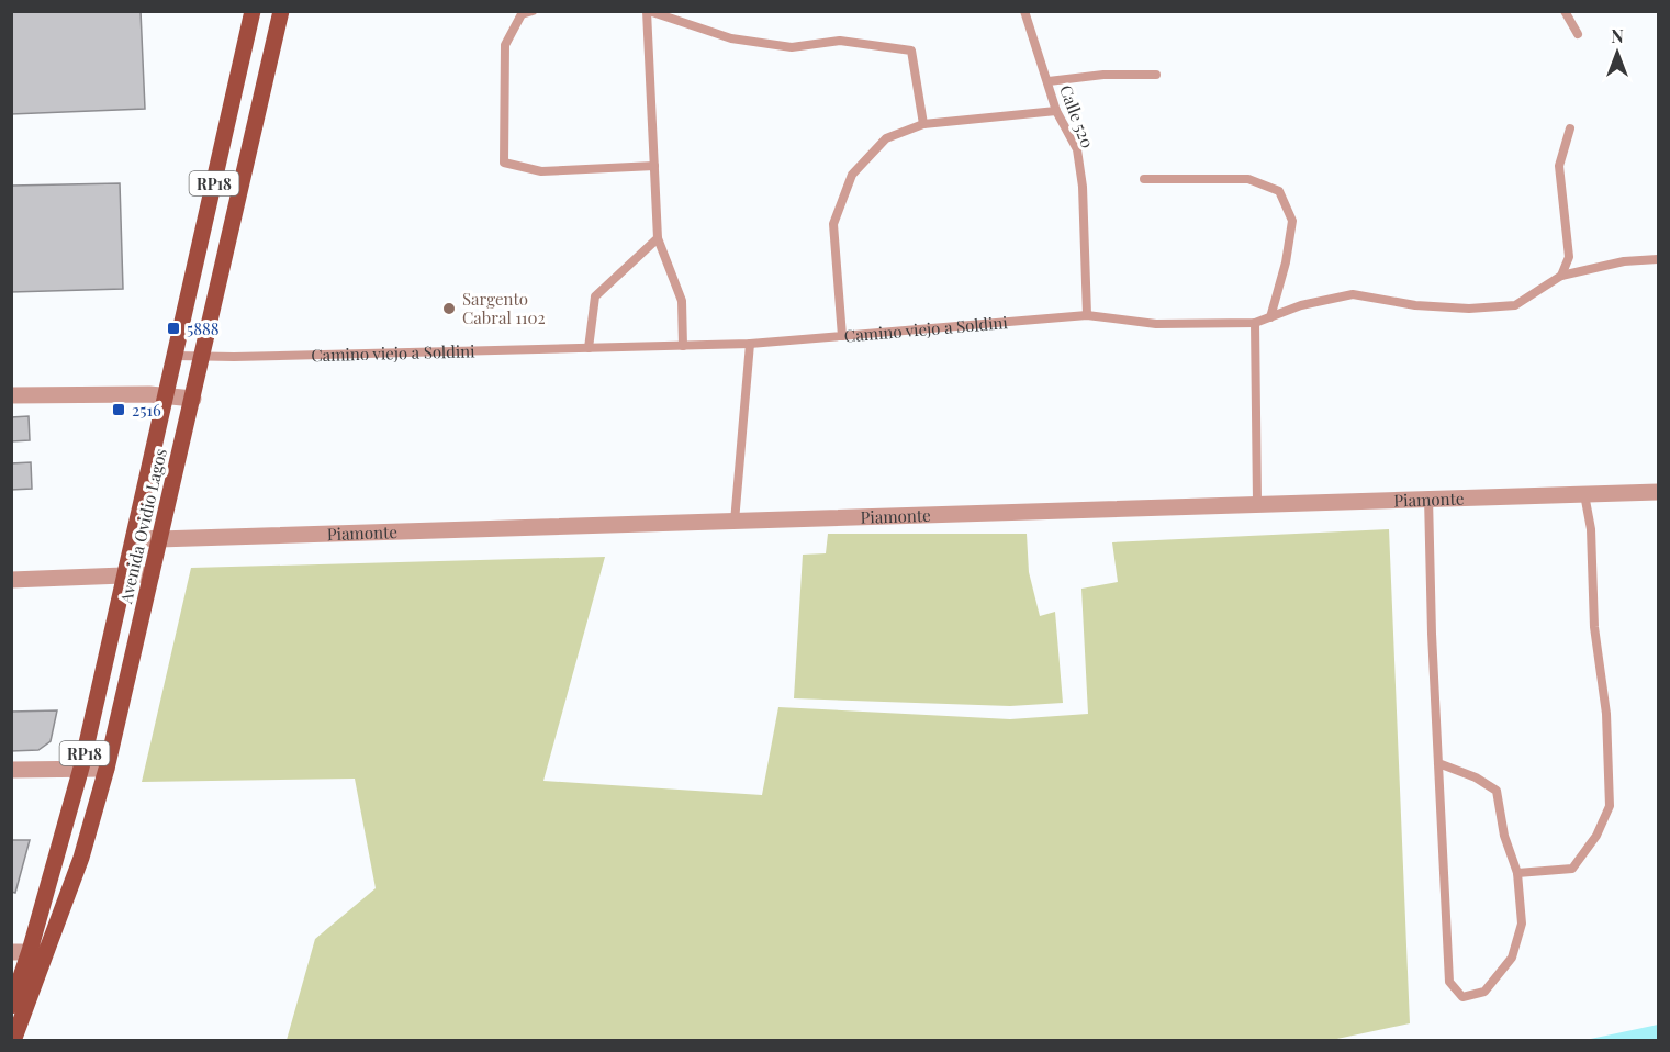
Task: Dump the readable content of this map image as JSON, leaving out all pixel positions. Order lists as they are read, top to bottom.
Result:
{
  "streets": {
    "main road": ["RP18", "Avenida Ovidio Lagos"],
    "street": ["Piamonte"],
    "lane": ["Calle 520", "Camino viejo a Soldini"]
  },
  "crossings": [
    ["Calle 520", "Camino viejo a Soldini"],
    ["Camino viejo a Soldini", "Avenida Ovidio Lagos"],
    ["Piamonte", "Avenida Ovidio Lagos"]
  ],
  "places": {
    "other": ["Sargento Cabral 1102"],
    "transit": ["5888", "2516"]
  },
  "north": "top"
}
